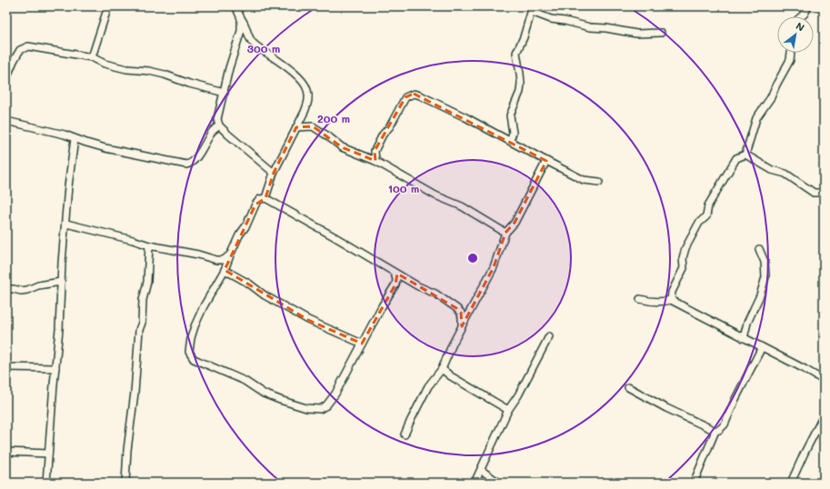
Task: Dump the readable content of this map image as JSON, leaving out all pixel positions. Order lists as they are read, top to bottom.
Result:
{
  "north": "top right",
  "rings": ["300 m", "200 m", "100 m"]
}
